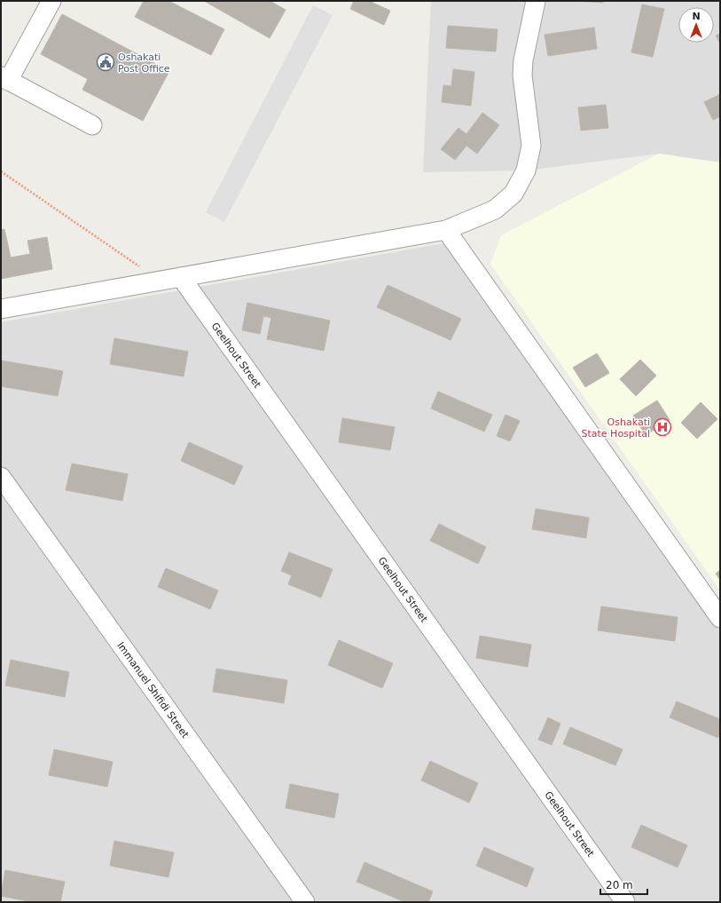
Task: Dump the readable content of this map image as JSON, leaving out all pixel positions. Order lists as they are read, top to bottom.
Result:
{
  "streets": {
    "street": ["Geelhout Street", "Immanuel Shifidi Street"]
  },
  "places": {
    "public building": ["Oshakati Post Office"],
    "hospital": ["Oshakati State Hospital"]
  },
  "scale_bar": "20 m",
  "north": "top"
}
